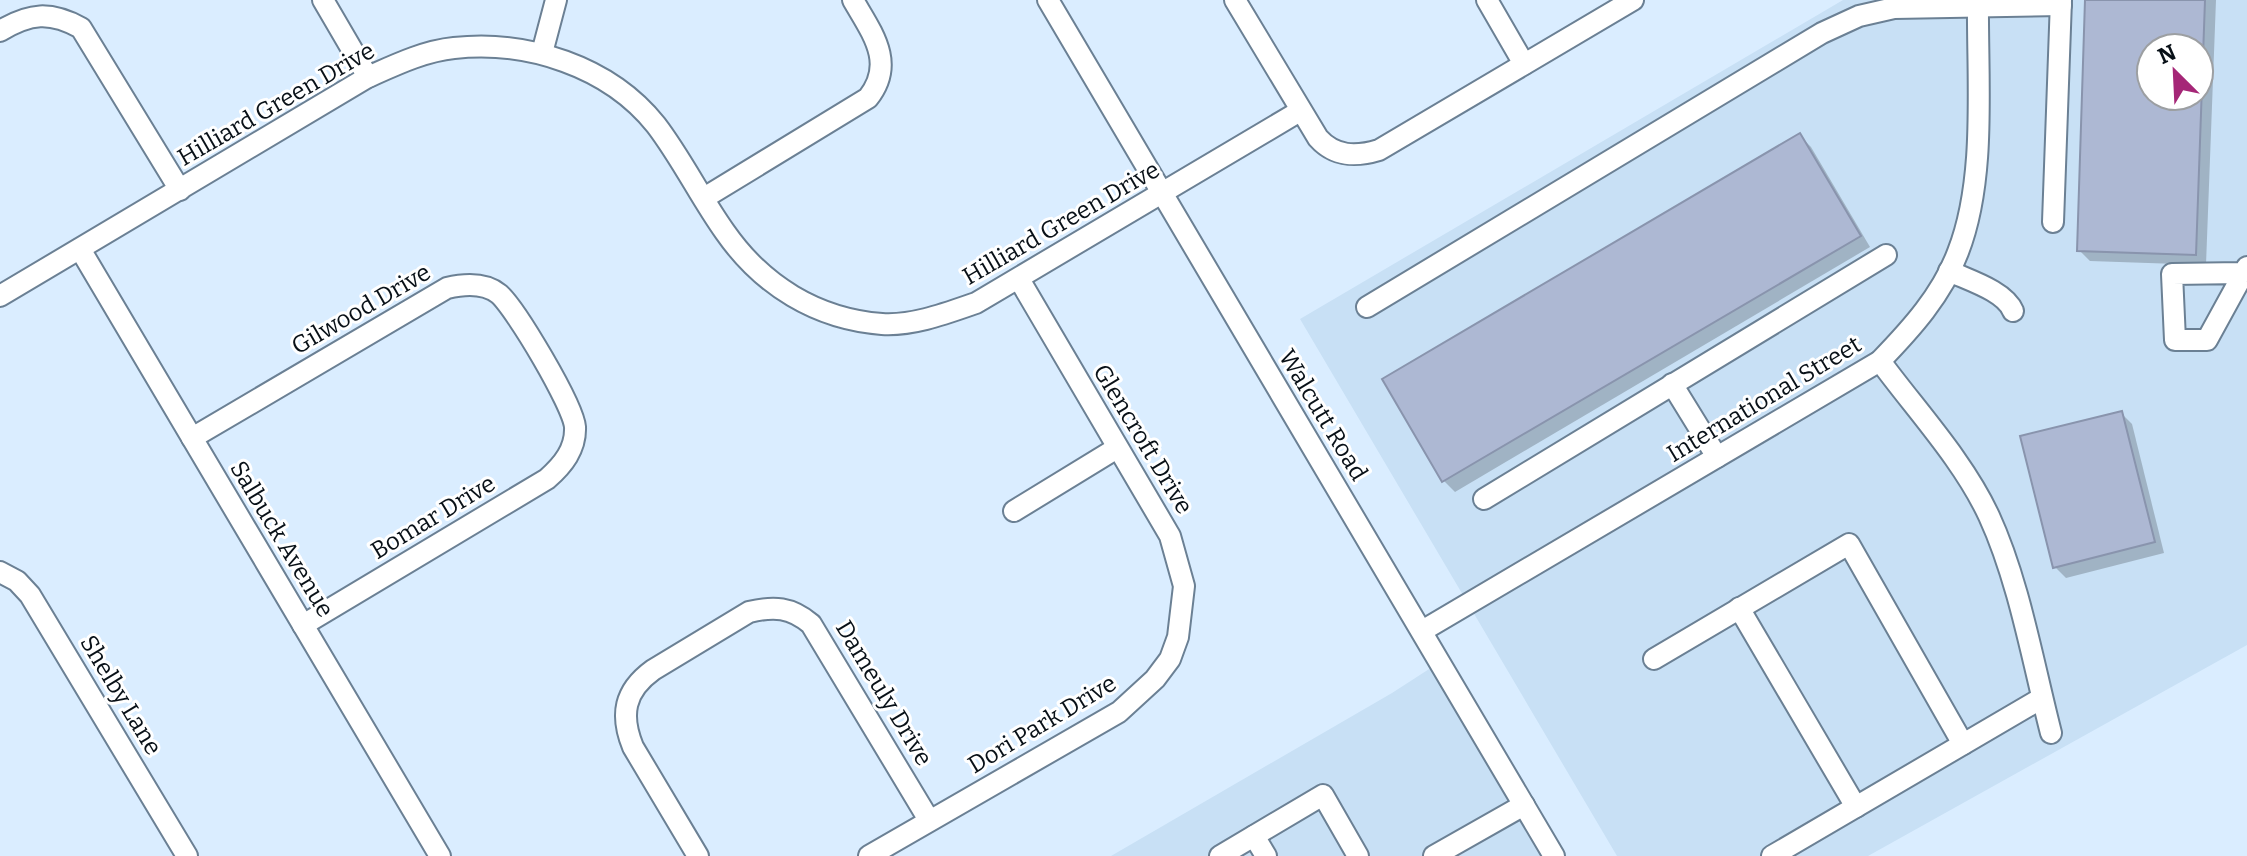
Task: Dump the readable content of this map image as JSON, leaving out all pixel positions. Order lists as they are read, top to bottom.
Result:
{
  "streets": {
    "street": [
      "Hilliard Green Drive",
      "Gilwood Drive",
      "International Street",
      "Walcutt Road",
      "Glencroft Drive",
      "Bomar Drive",
      "Salbuck Avenue",
      "Dameuly Drive",
      "Shelby Lane",
      "Dori Park Drive"
    ]
  },
  "crossings": [
    ["Hilliard Green Drive", "Walcutt Road"],
    ["Hilliard Green Drive", "Glencroft Drive"],
    ["Hilliard Green Drive", "Salbuck Avenue"],
    ["Gilwood Drive", "Bomar Drive"],
    ["Gilwood Drive", "Salbuck Avenue"],
    ["International Street", "Walcutt Road"],
    ["Glencroft Drive", "Dori Park Drive"],
    ["Bomar Drive", "Salbuck Avenue"],
    ["Dameuly Drive", "Dori Park Drive"]
  ],
  "north": "top left"
}
